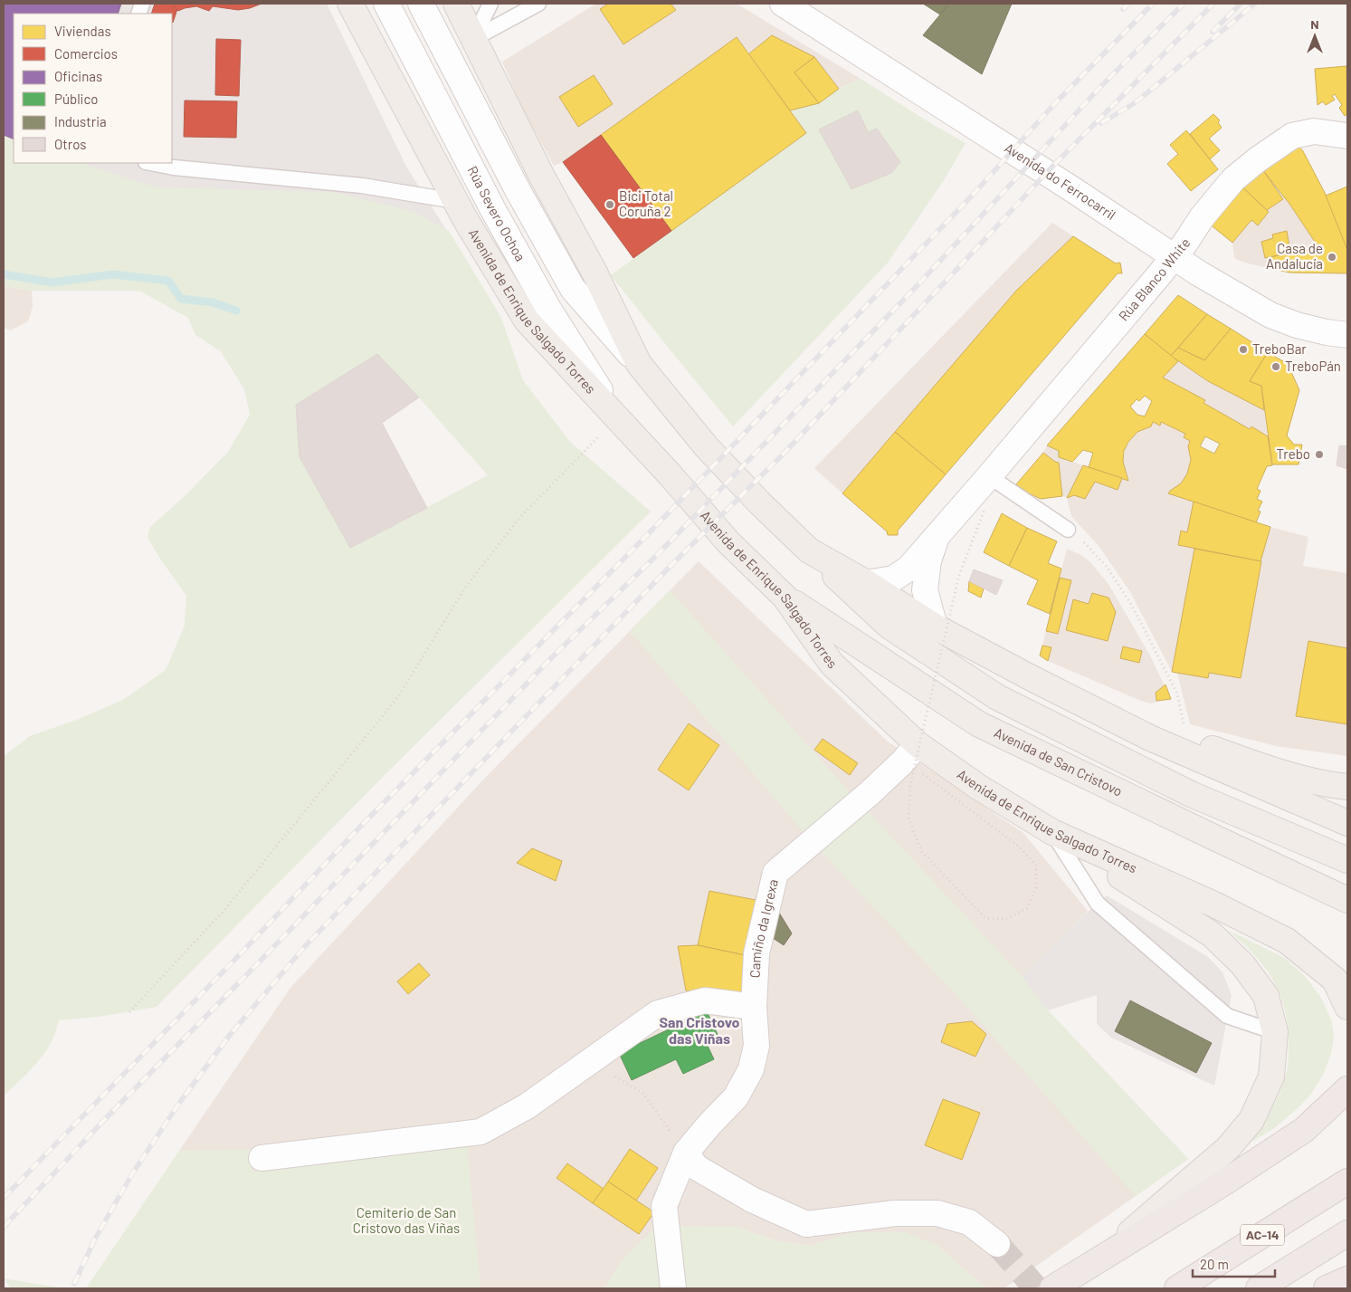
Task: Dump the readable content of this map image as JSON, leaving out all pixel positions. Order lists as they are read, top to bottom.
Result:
{
  "streets": {
    "highway": ["AC-14"],
    "main road": ["Avenida de Enrique Salgado Torres", "Avenida de San Cristovo"],
    "street": [
      "Avenida do Ferrocarril",
      "Rúa Severo Ochoa",
      "Rúa Blanco White",
      "Camiño da Igrexa"
    ]
  },
  "crossings": [
    ["Avenida do Ferrocarril", "Rúa Blanco White"],
    ["Rúa Severo Ochoa", "Avenida de Enrique Salgado Torres"],
    ["Avenida de Enrique Salgado Torres", "Avenida de San Cristovo"],
    ["Avenida de Enrique Salgado Torres", "Camiño da Igrexa"]
  ],
  "districts": ["San Cristovo das Viñas"],
  "parks": ["Cemiterio de San Cristovo das Viñas"],
  "places": [
    "Bici Total Coruña 2",
    "Casa de Andalucía",
    "TreboBar",
    "TreboPán",
    "Trebo"
  ],
  "legend": [
    "Viviendas",
    "Comercios",
    "Oficinas",
    "Público",
    "Industria",
    "Otros"
  ],
  "scale_bar": "20 m",
  "north": "top"
}
